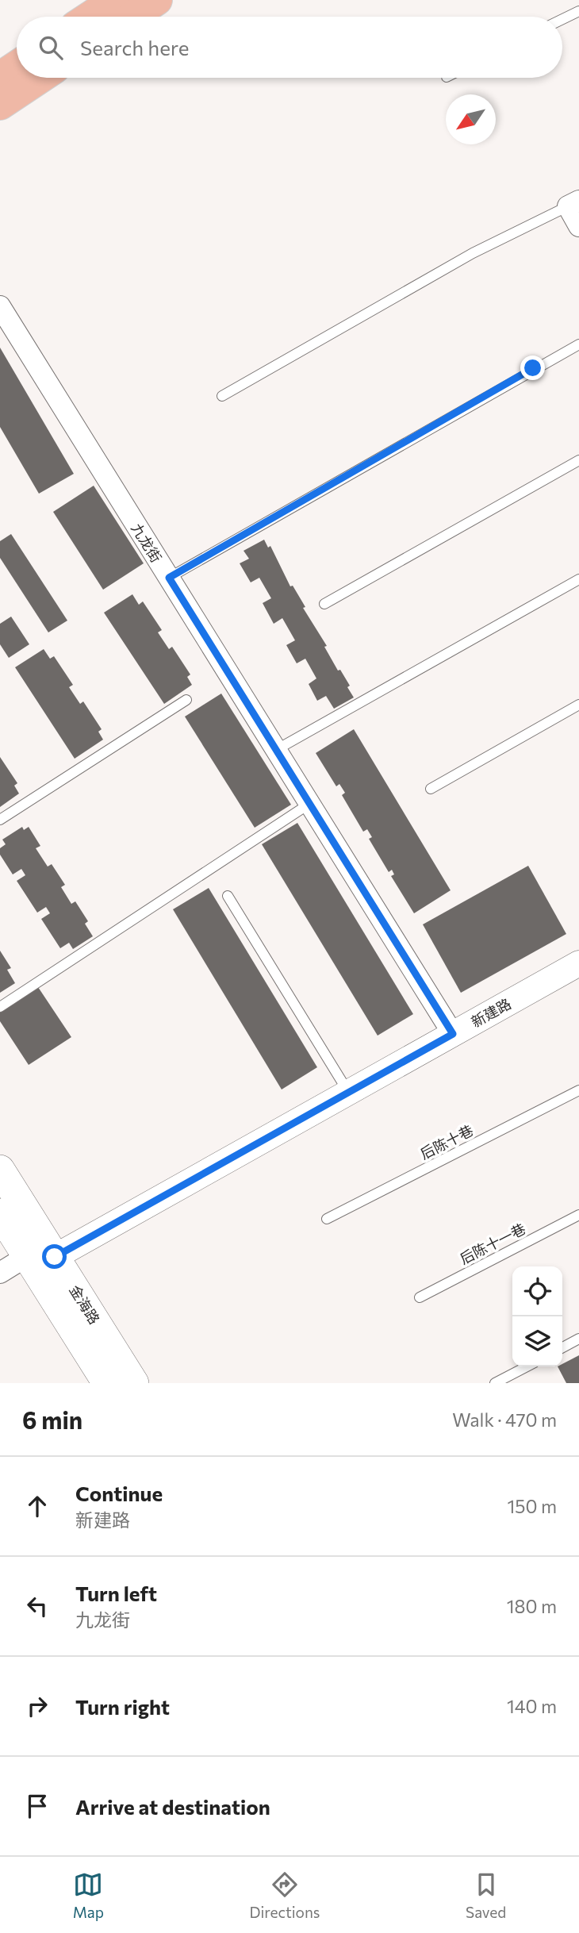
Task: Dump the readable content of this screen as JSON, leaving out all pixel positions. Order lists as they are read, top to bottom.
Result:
{
  "streets": {
    "main road": ["金海路"],
    "street": ["九龙街", "新建路"],
    "lane": ["后陈十巷", "后陈十一巷"]
  },
  "crossings": [
    ["九龙街", "新建路"],
    ["新建路", "金海路"]
  ],
  "north": "bottom left",
  "page": {
    "search": "Search here",
    "heading": ["6 min", "Walk · 470 m"],
    "list": [
      ["Continue", "新建路", "150 m"],
      ["Turn left", "九龙街", "180 m"],
      ["Turn right", "140 m"],
      "Arrive at destination"
    ],
    "nav": ["Map", "Directions", "Saved"]
  }
}
